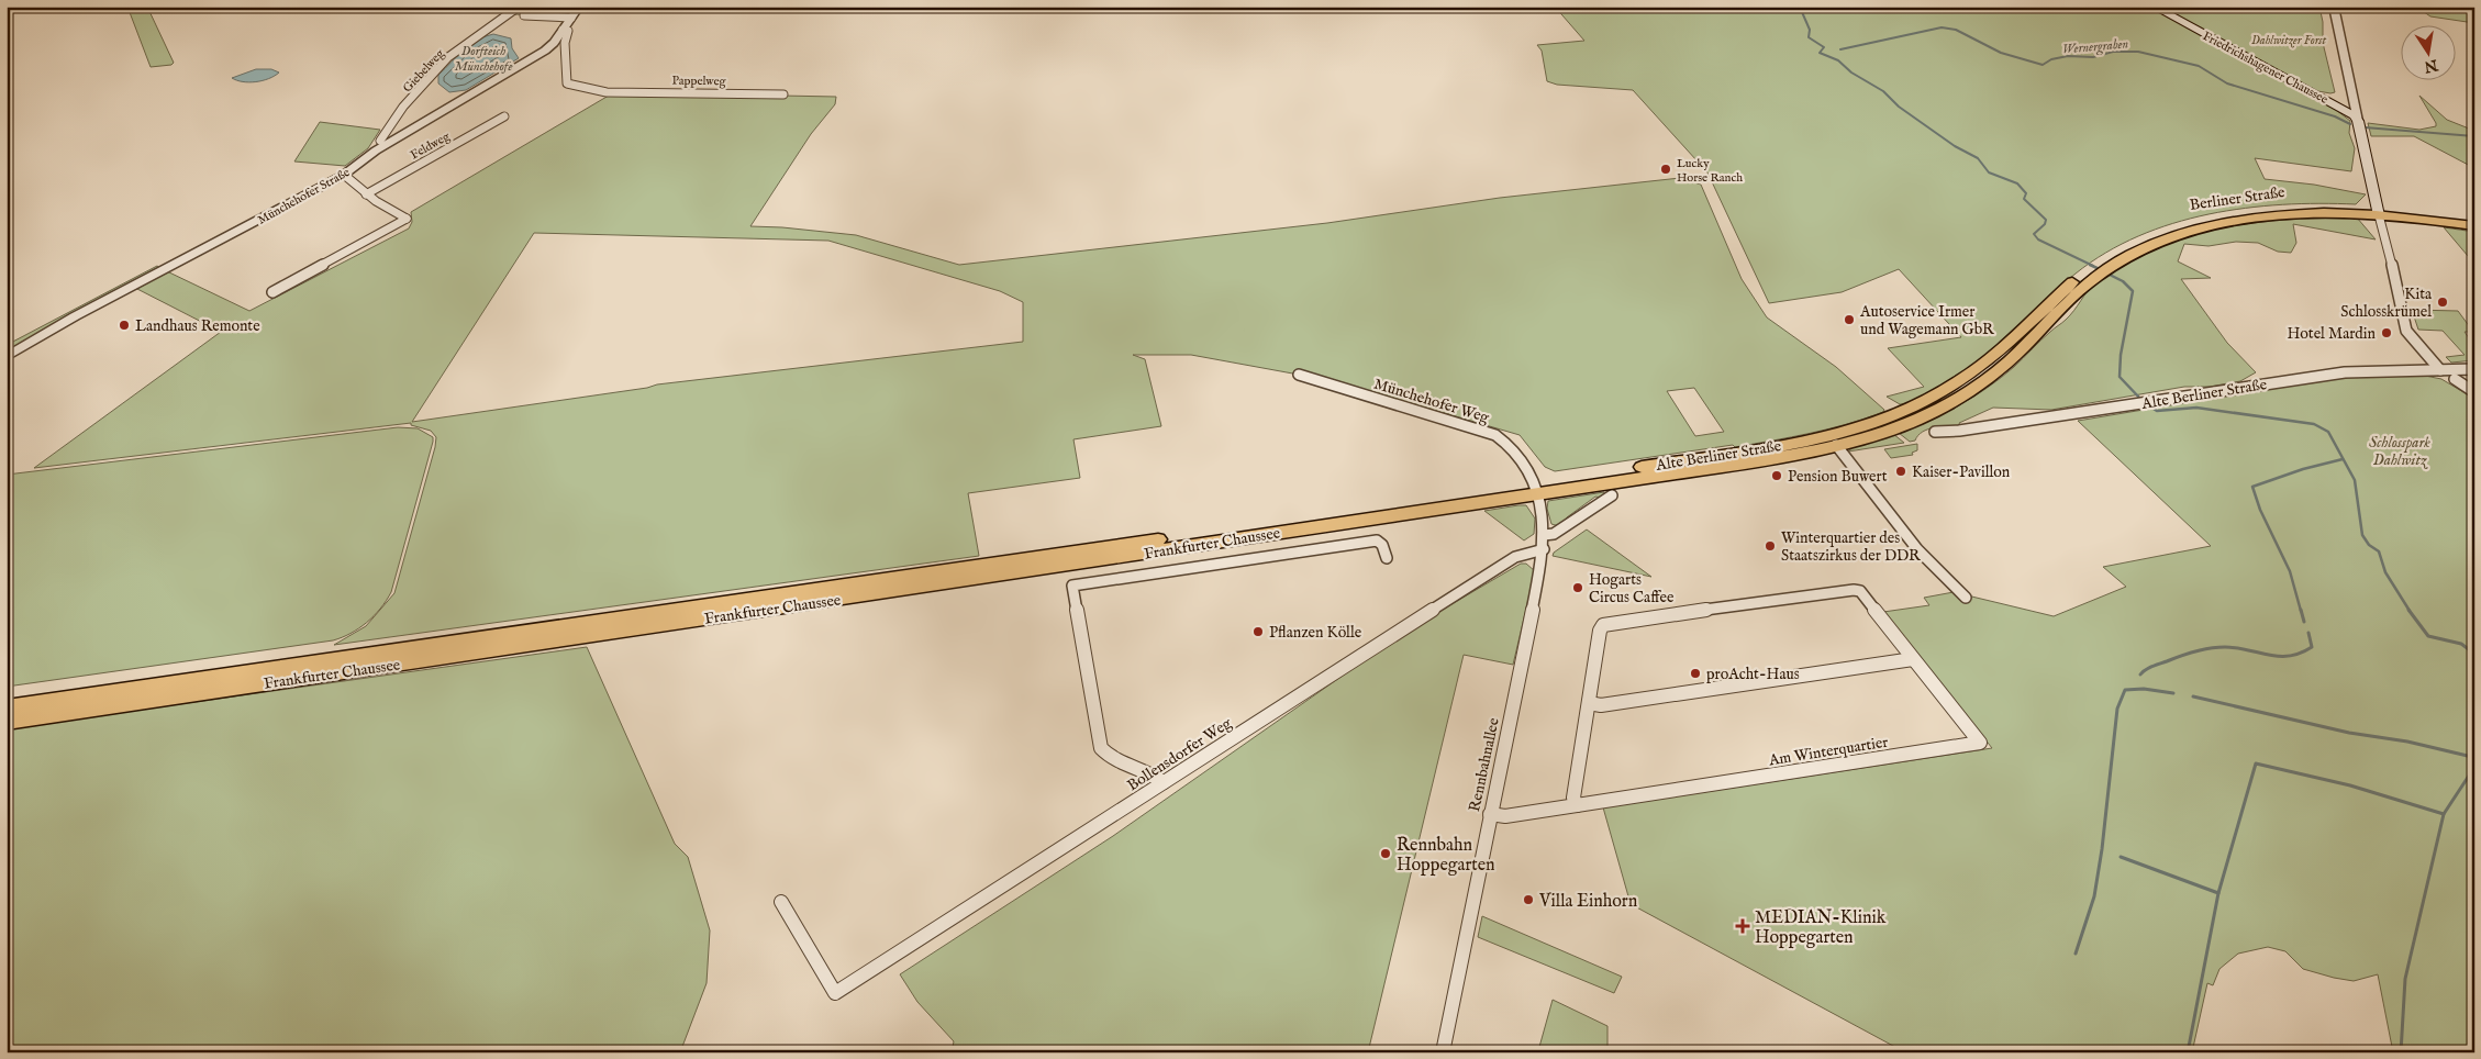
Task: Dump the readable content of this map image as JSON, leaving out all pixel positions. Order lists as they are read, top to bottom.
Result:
{
  "streets": {
    "main road": [
      "Friedrichshagener Chaussee",
      "Berliner Straße",
      "Alte Berliner Straße",
      "Frankfurter Chaussee"
    ],
    "street": [
      "Giebelweg",
      "Pappelweg",
      "Feldweg",
      "Münchehofer Straße",
      "Münchehofer Weg",
      "Am Winterquartier",
      "Bollensdorfer Weg",
      "Rennbahnallee"
    ]
  },
  "crossings": [
    ["Friedrichshagener Chaussee", "Berliner Straße"],
    ["Pappelweg", "Münchehofer Straße"],
    ["Berliner Straße", "Alte Berliner Straße"],
    ["Alte Berliner Straße", "Münchehofer Weg"],
    ["Alte Berliner Straße", "Frankfurter Chaussee"],
    ["Alte Berliner Straße", "Rennbahnallee"],
    ["Münchehofer Weg", "Frankfurter Chaussee"],
    ["Münchehofer Weg", "Rennbahnallee"],
    ["Frankfurter Chaussee", "Rennbahnallee"],
    ["Am Winterquartier", "Rennbahnallee"],
    ["Bollensdorfer Weg", "Rennbahnallee"]
  ],
  "water": ["Wernergraben", "Dorfteich Münchehofe"],
  "parks": ["Dahlwitzer Forst", "Schlosspark Dahlwitz"],
  "places": {
    "other": [
      "Lucky Horse Ranch",
      "Kita Schlosskrümel",
      "Autoservice Irmer und Wagemann GbR",
      "Landhaus Remonte",
      "Hotel Mardin",
      "Kaiser-Pavillon",
      "Pension Buwert",
      "Winterquartier des Staatszirkus der DDR",
      "Hogarts Circus Caffee",
      "Pflanzen Kölle",
      "proAcht-Haus",
      "Rennbahn Hoppegarten",
      "Villa Einhorn"
    ],
    "health": ["MEDIAN-Klinik Hoppegarten"]
  },
  "north": "bottom"
}
